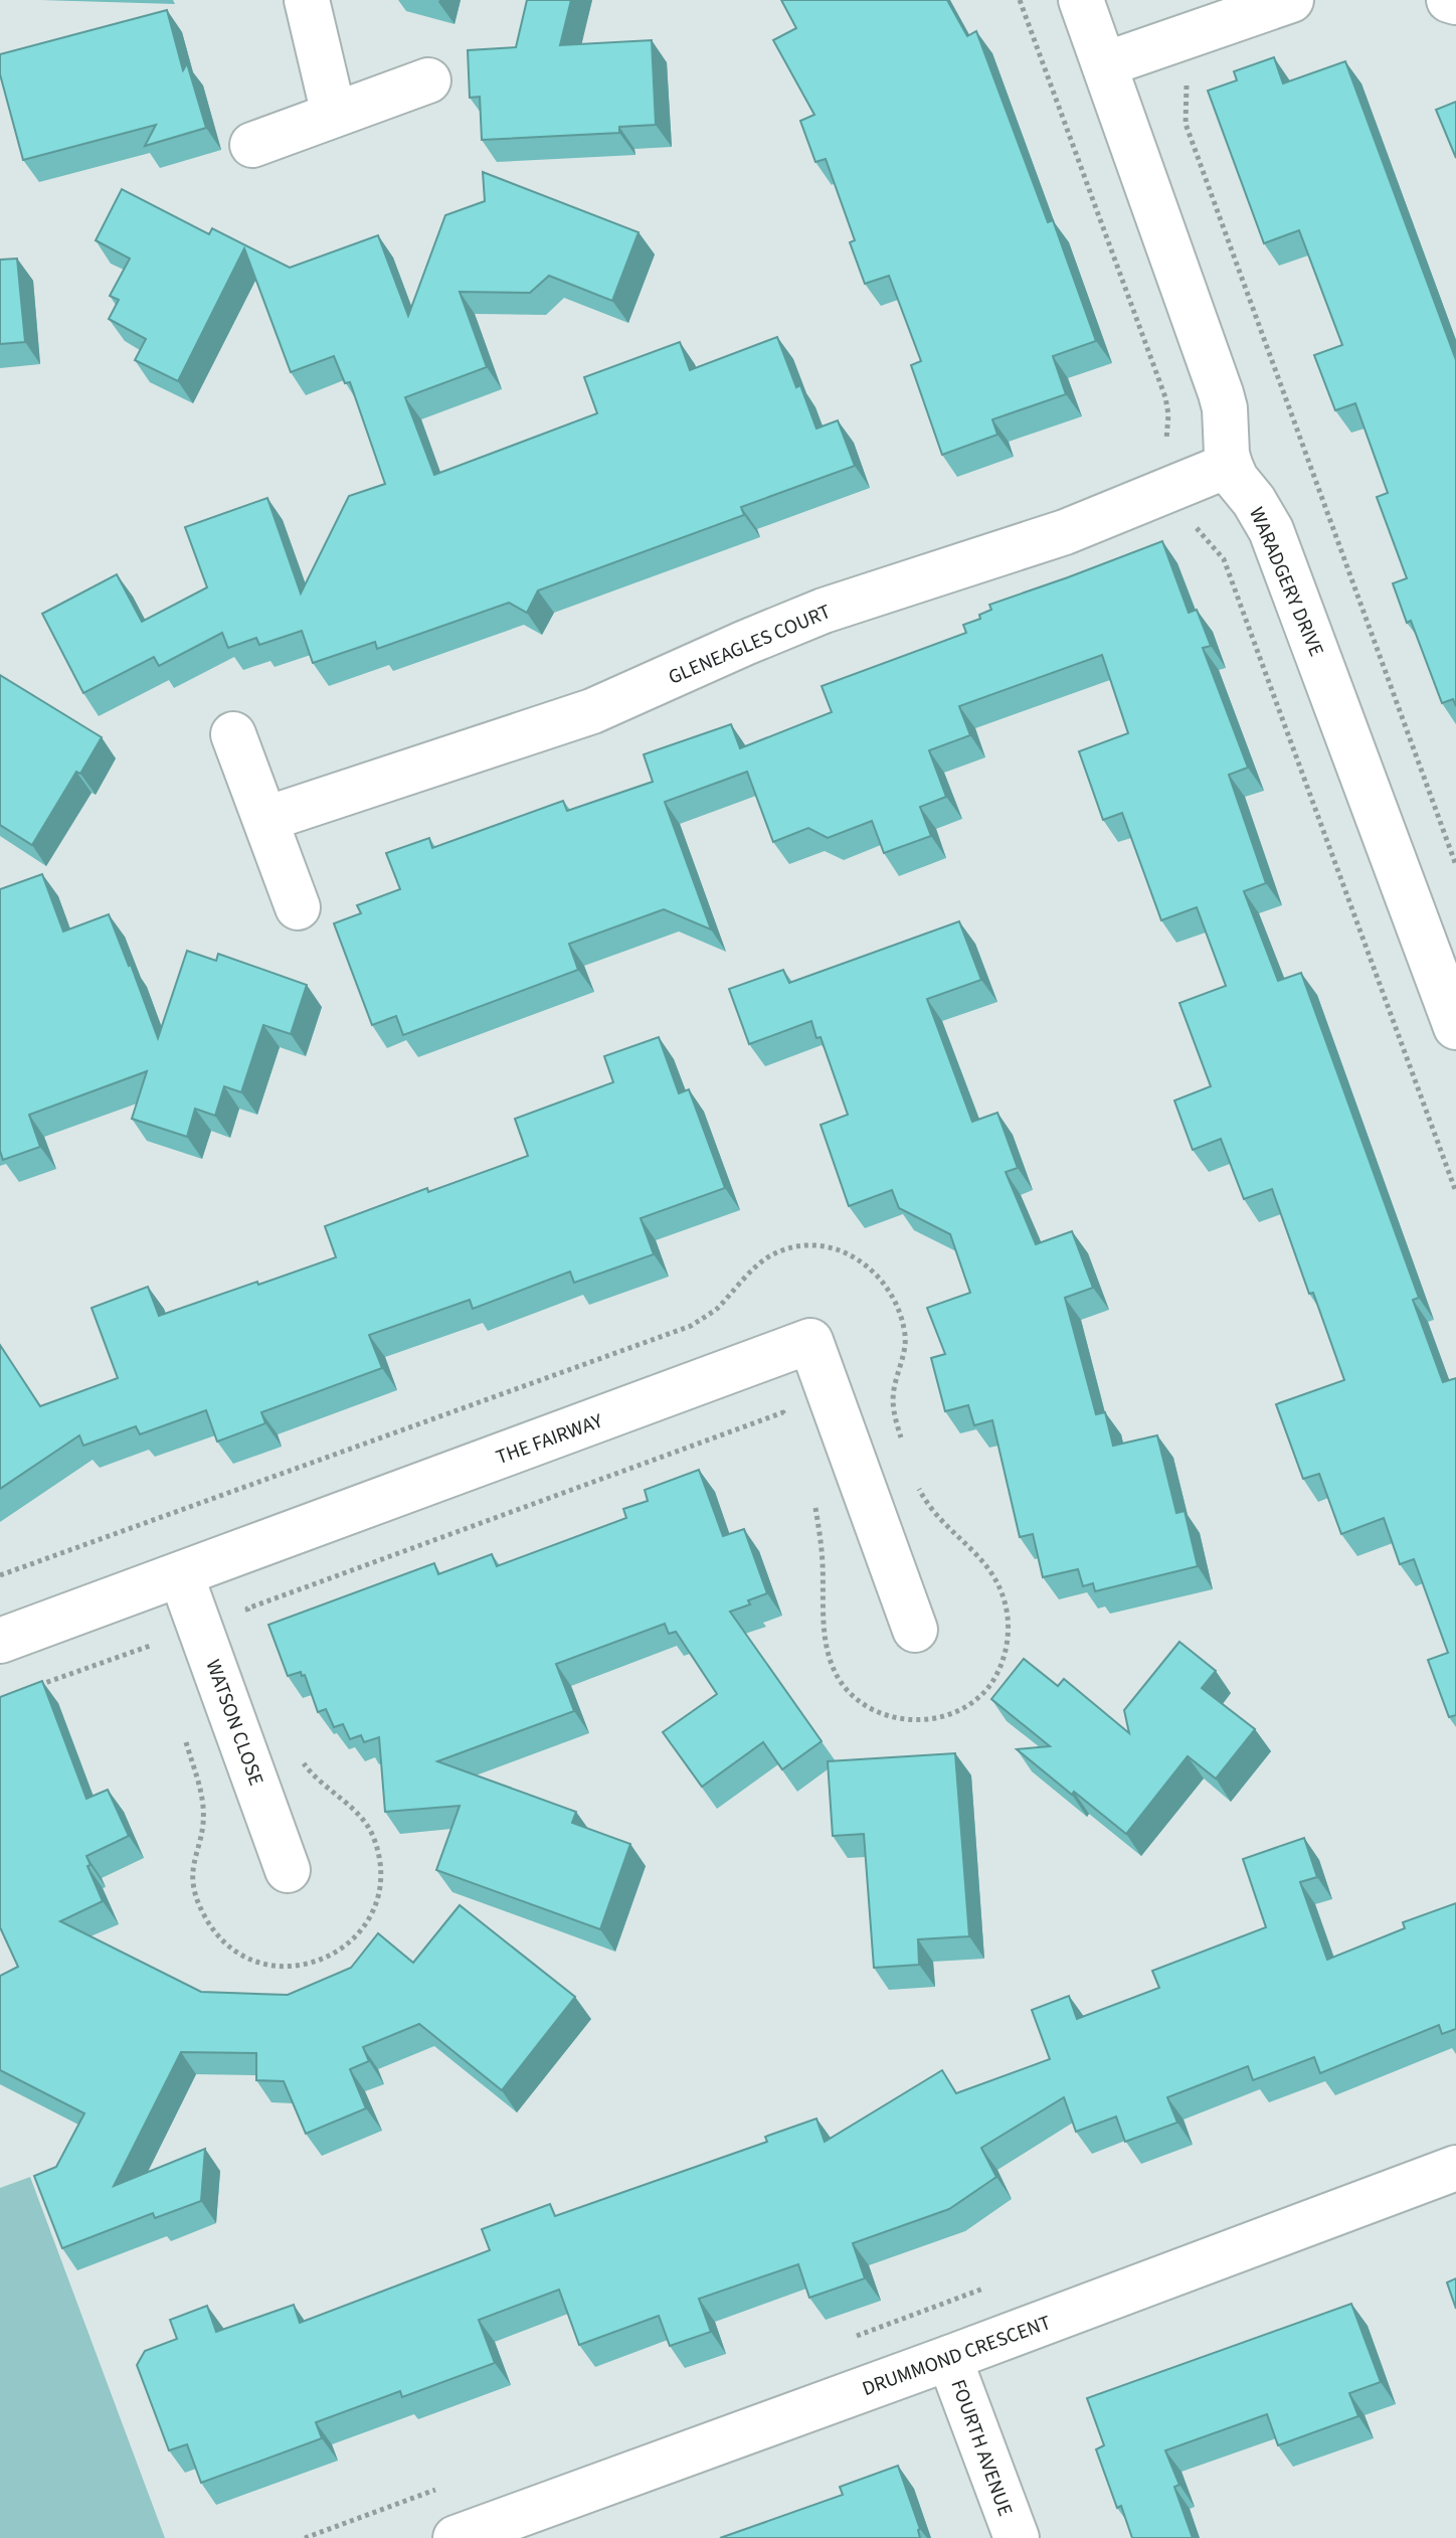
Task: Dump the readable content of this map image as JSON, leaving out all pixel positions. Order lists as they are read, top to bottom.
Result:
{
  "streets": {
    "street": [
      "WARADGERY DRIVE",
      "GLENEAGLES COURT",
      "THE FAIRWAY",
      "WATSON CLOSE",
      "DRUMMOND CRESCENT",
      "FOURTH AVENUE"
    ]
  },
  "crossings": [
    ["WARADGERY DRIVE", "GLENEAGLES COURT"],
    ["THE FAIRWAY", "WATSON CLOSE"],
    ["DRUMMOND CRESCENT", "FOURTH AVENUE"]
  ]
}
